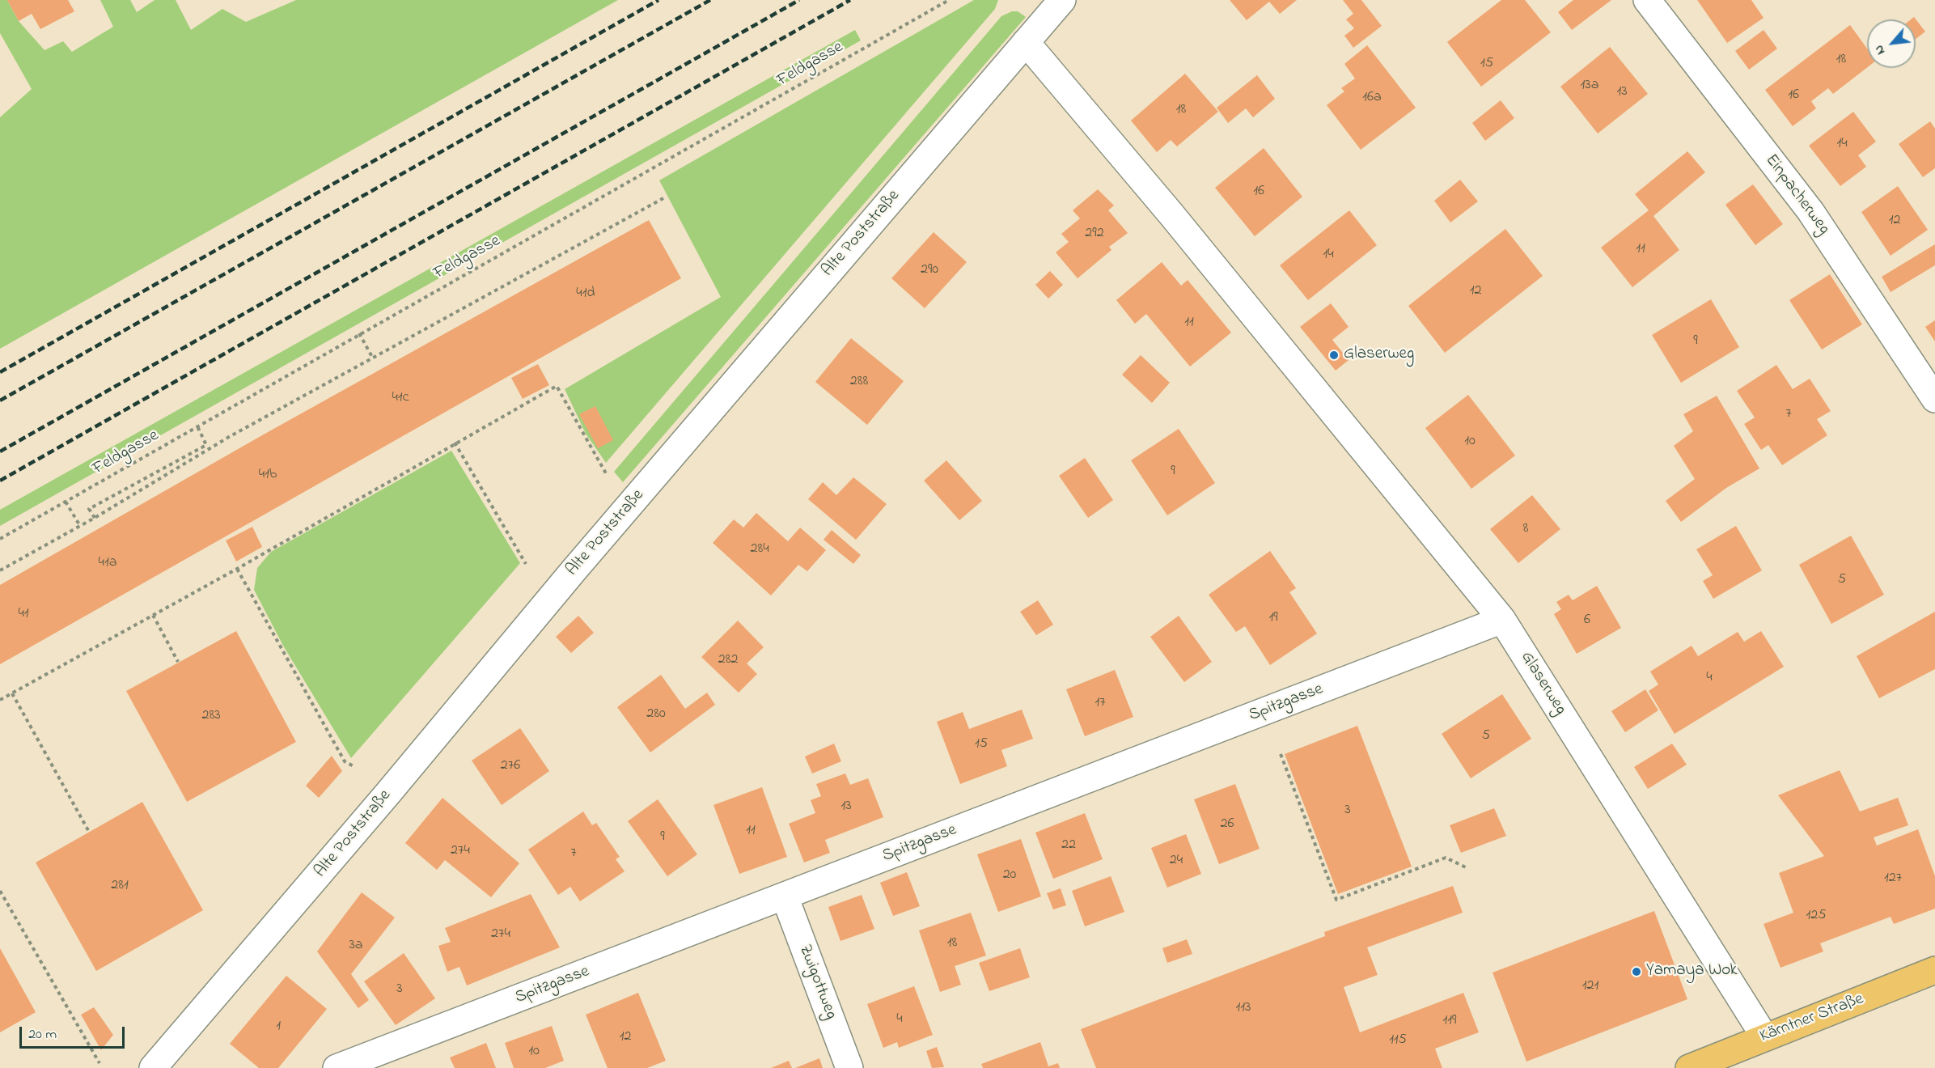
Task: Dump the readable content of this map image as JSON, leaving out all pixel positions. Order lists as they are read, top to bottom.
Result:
{
  "streets": {
    "main road": ["Kärntner Straße"],
    "street": [
      "Einpacherweg",
      "Alte Poststraße",
      "Glaserweg",
      "Spitzgasse",
      "Zwigottweg"
    ],
    "path": ["Feldgasse"]
  },
  "crossings": [
    ["Alte Poststraße", "Glaserweg"],
    ["Glaserweg", "Spitzgasse"],
    ["Glaserweg", "Kärntner Straße"],
    ["Spitzgasse", "Zwigottweg"]
  ],
  "places": ["Glaserweg", "Yamaya Wok"],
  "house_numbers": [
    "18",
    "15",
    "13a",
    "13",
    "16",
    "16a",
    "18",
    "14",
    "16",
    "12",
    "292",
    "11",
    "14",
    "290",
    "12",
    "41d",
    "11",
    "9",
    "288",
    "41c",
    "7",
    "10",
    "9",
    "41b",
    "8",
    "284",
    "41a",
    "5",
    "41",
    "19",
    "6",
    "282",
    "4",
    "17",
    "280",
    "283",
    "5",
    "15",
    "276",
    "13",
    "3",
    "26",
    "11",
    "9",
    "22",
    "274",
    "7",
    "24",
    "20",
    "127",
    "281",
    "125",
    "274",
    "18",
    "3a",
    "121",
    "3",
    "113",
    "4",
    "119",
    "1",
    "12",
    "115",
    "10"
  ],
  "scale_bar": "20 m",
  "north": "bottom left"
}
